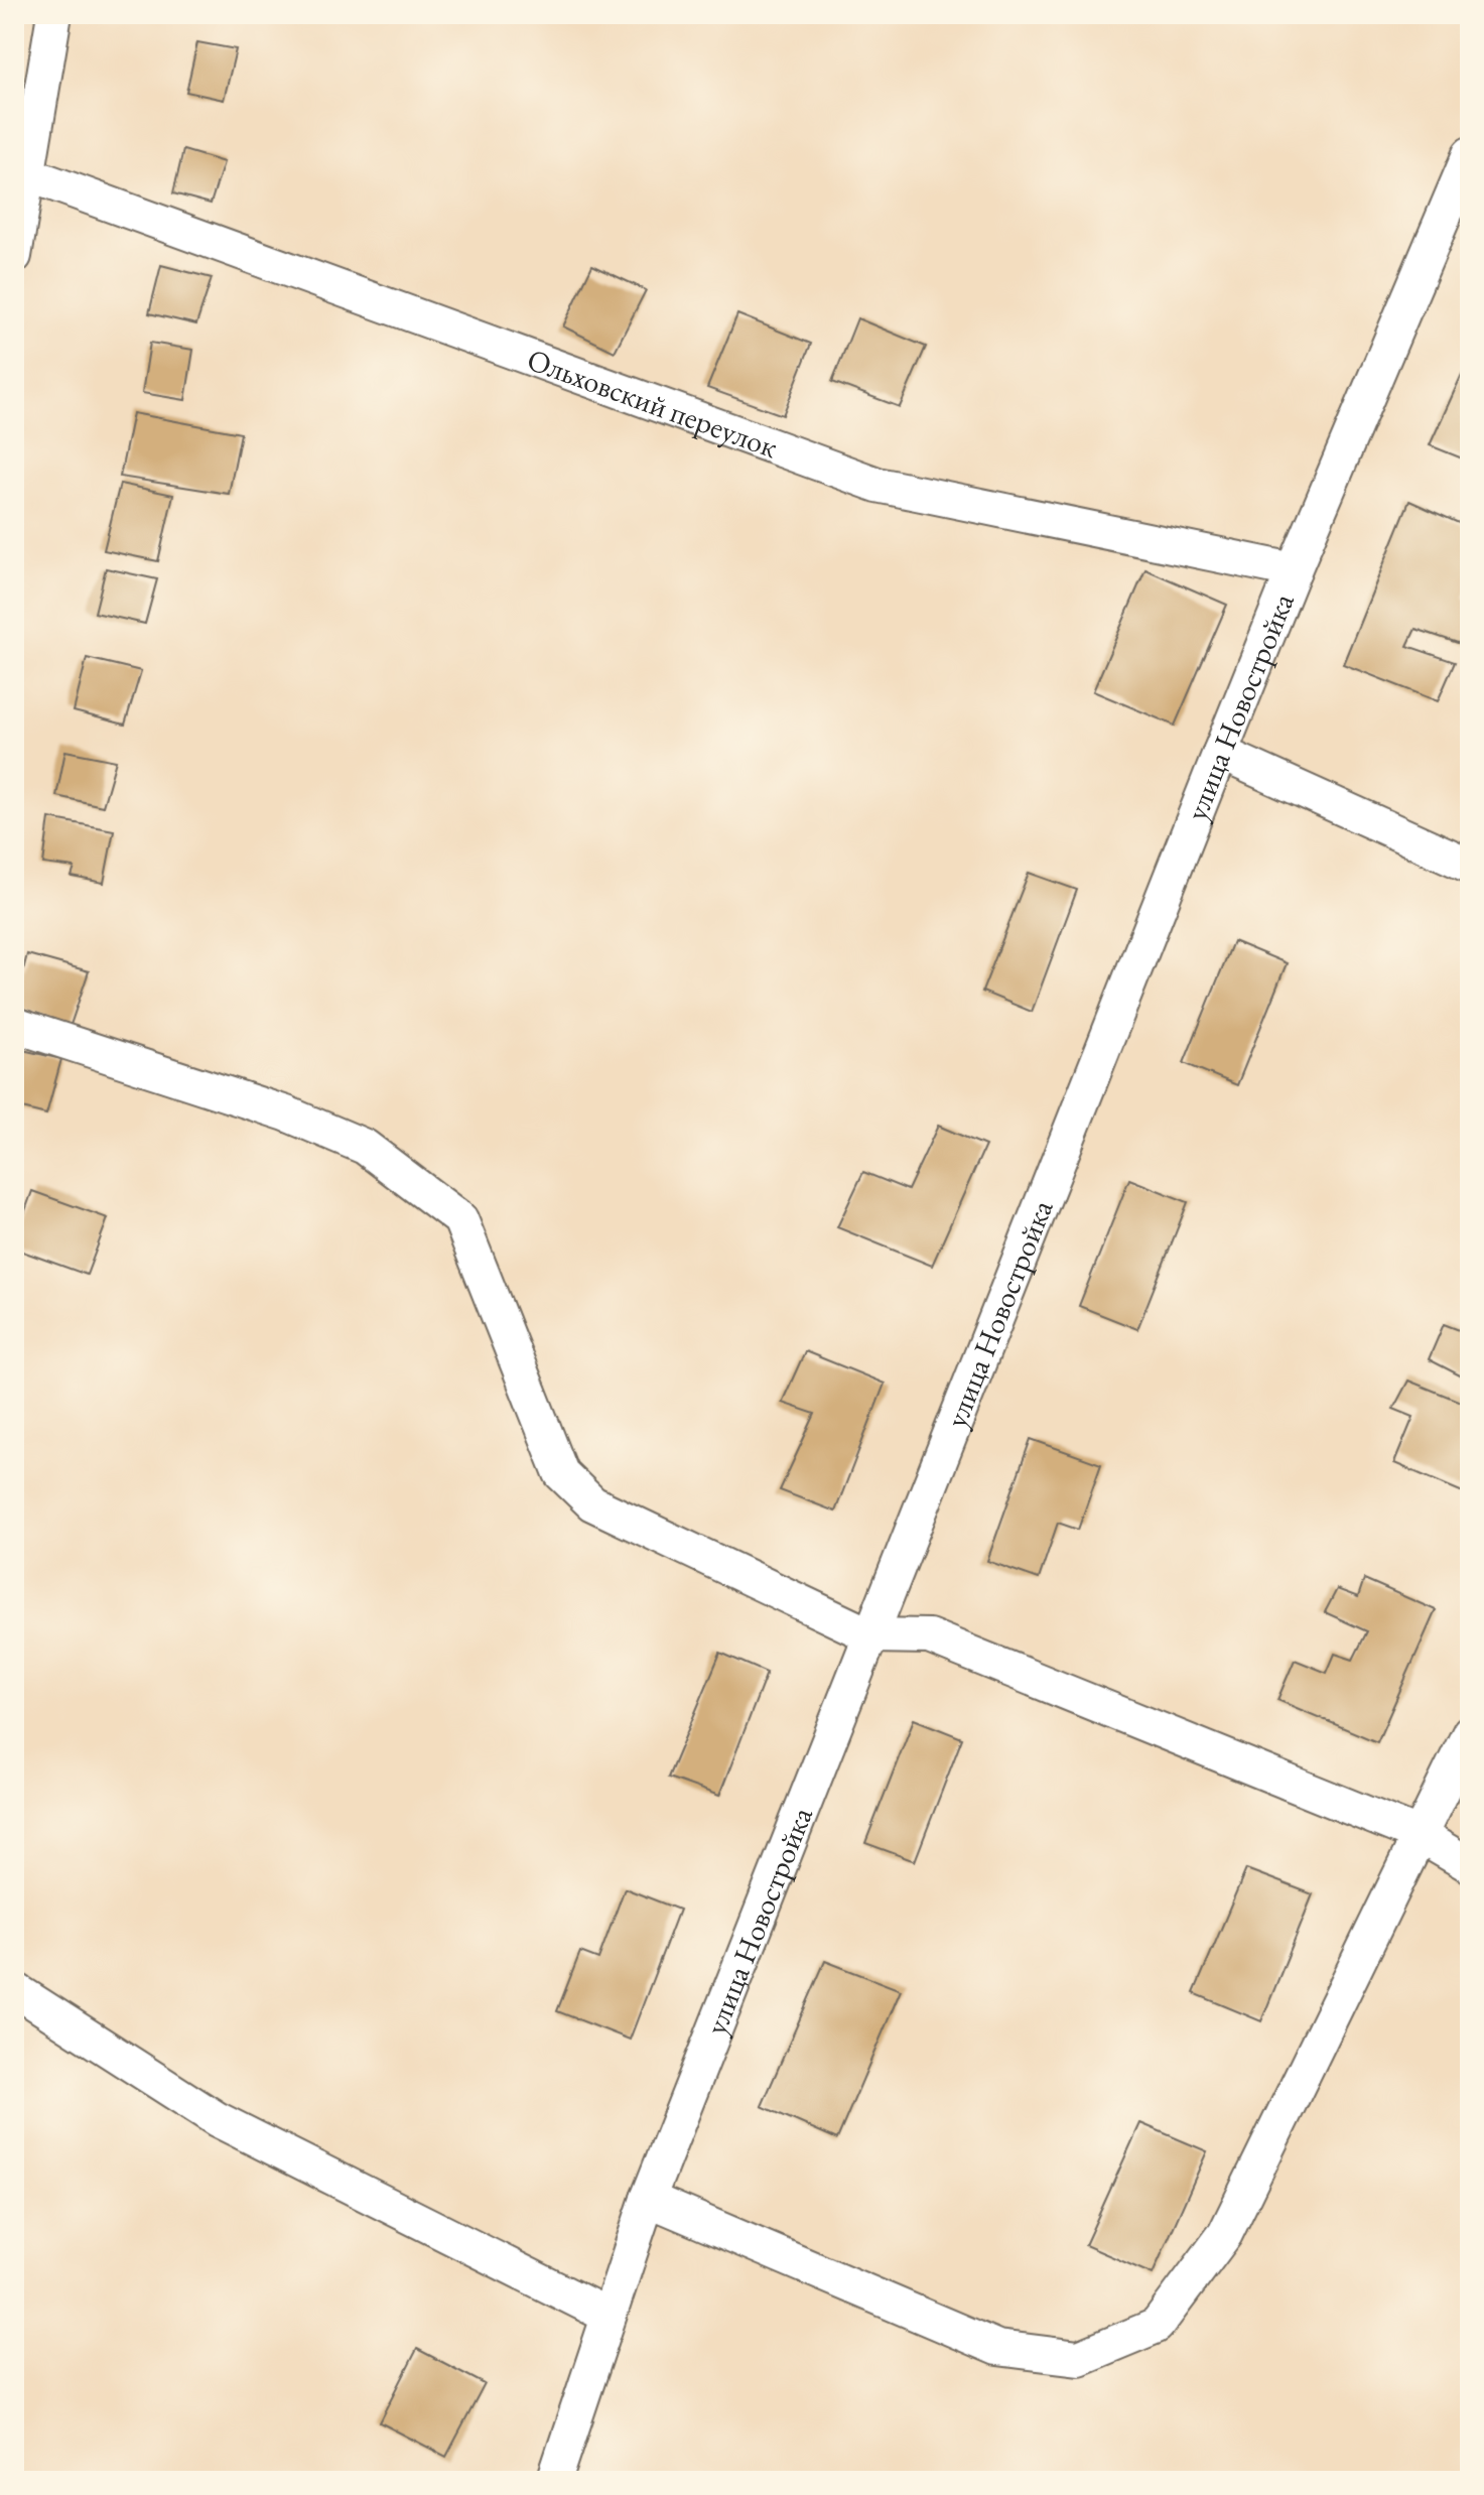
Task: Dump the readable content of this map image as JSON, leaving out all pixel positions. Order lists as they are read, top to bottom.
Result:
{
  "streets": {
    "street": ["Ольховский переулок", "улица Новостройка"]
  },
  "crossings": [
    ["Ольховский переулок", "улица Новостройка"]
  ]
}
